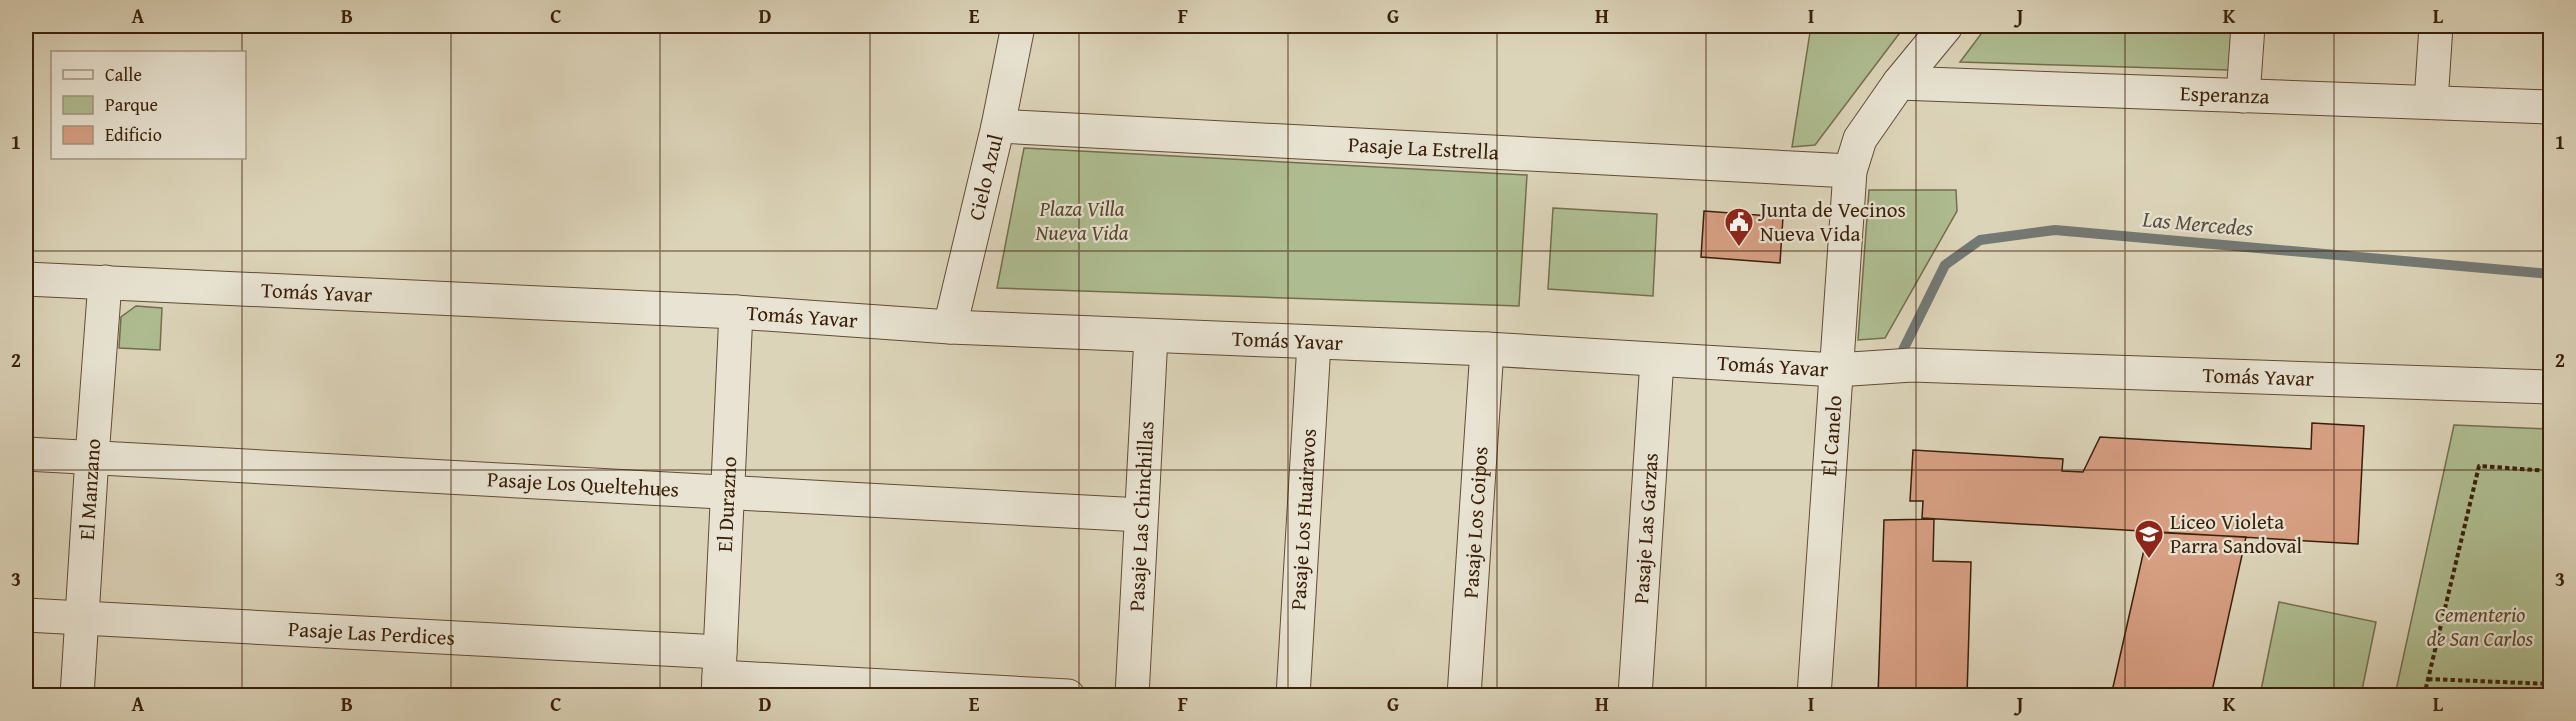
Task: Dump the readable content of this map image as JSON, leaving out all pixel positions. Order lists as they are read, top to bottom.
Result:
{
  "streets": {
    "street": [
      "Esperanza",
      "Pasaje La Estrella",
      "Cielo Azul",
      "Tomás Yavar",
      "El Canelo",
      "Pasaje Los Queltehues",
      "El Manzano",
      "El Durazno",
      "Pasaje Las Chinchillas",
      "Pasaje Los Huairavos",
      "Pasaje Los Coipos",
      "Pasaje Las Garzas",
      "Pasaje Las Perdices"
    ]
  },
  "crossings": [
    ["Esperanza", "El Canelo"],
    ["Pasaje La Estrella", "Cielo Azul"],
    ["Pasaje La Estrella", "El Canelo"],
    ["Cielo Azul", "Tomás Yavar"],
    ["Tomás Yavar", "El Canelo"],
    ["Tomás Yavar", "El Manzano"],
    ["Tomás Yavar", "El Durazno"],
    ["Tomás Yavar", "Pasaje Las Chinchillas"],
    ["Tomás Yavar", "Pasaje Los Huairavos"],
    ["Tomás Yavar", "Pasaje Los Coipos"],
    ["Tomás Yavar", "Pasaje Las Garzas"],
    ["Pasaje Los Queltehues", "El Manzano"],
    ["Pasaje Los Queltehues", "El Durazno"],
    ["Pasaje Los Queltehues", "Pasaje Las Chinchillas"],
    ["El Manzano", "Pasaje Las Perdices"],
    ["El Durazno", "Pasaje Las Perdices"]
  ],
  "water": ["Las Mercedes"],
  "parks": ["Plaza Villa Nueva Vida", "Cementerio de San Carlos"],
  "places": {
    "public building": ["Junta de Vecinos Nueva Vida"],
    "school or university": ["Liceo Violeta Parra Sandoval"]
  },
  "legend": ["Calle", "Parque", "Edificio"],
  "grid": {
    "columns": [
      "A",
      "B",
      "C",
      "D",
      "E",
      "F",
      "G",
      "H",
      "I",
      "J",
      "K",
      "L"
    ],
    "rows": ["1", "2", "3"]
  }
}
